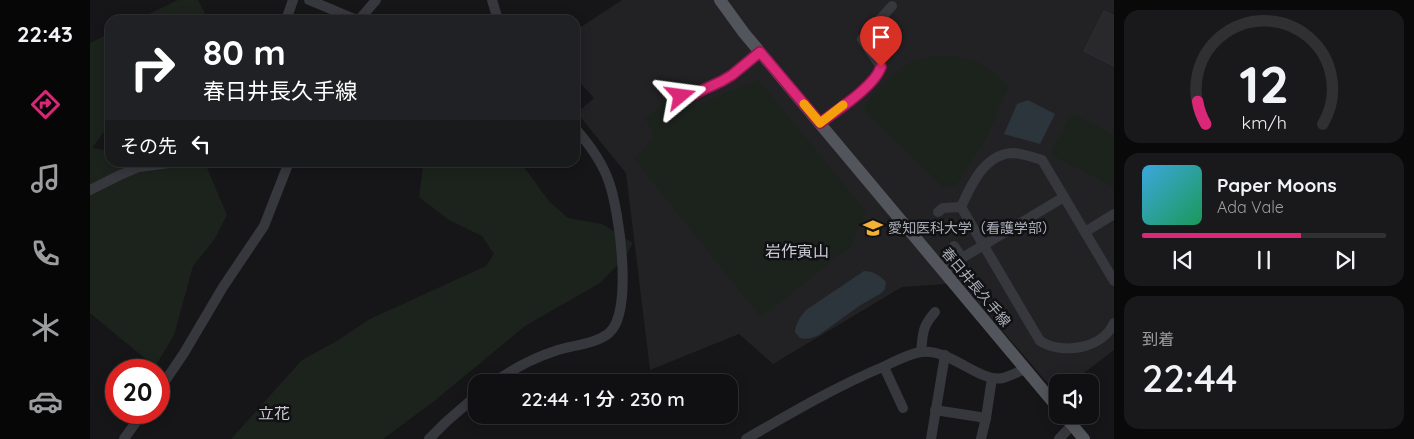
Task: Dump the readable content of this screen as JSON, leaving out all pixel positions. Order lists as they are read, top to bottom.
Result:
{
  "streets": {
    "main road": ["春日井長久手線"]
  },
  "districts": ["岩作寅山", "立花"],
  "places": {
    "school or university": ["愛知医科大学（看護学部）"]
  },
  "page": {
    "tabs": "22:43",
    "turn": ["80 m", "春日井長久手線"],
    "then": "その先",
    "song": ["Paper Moons", "Ada Vale"],
    "tile": ["到着", "22:44"],
    "limit": "20",
    "trip": "22:44 · 1 分 · 230 m",
    "gauge": ["12", "km/h"]
  }
}
